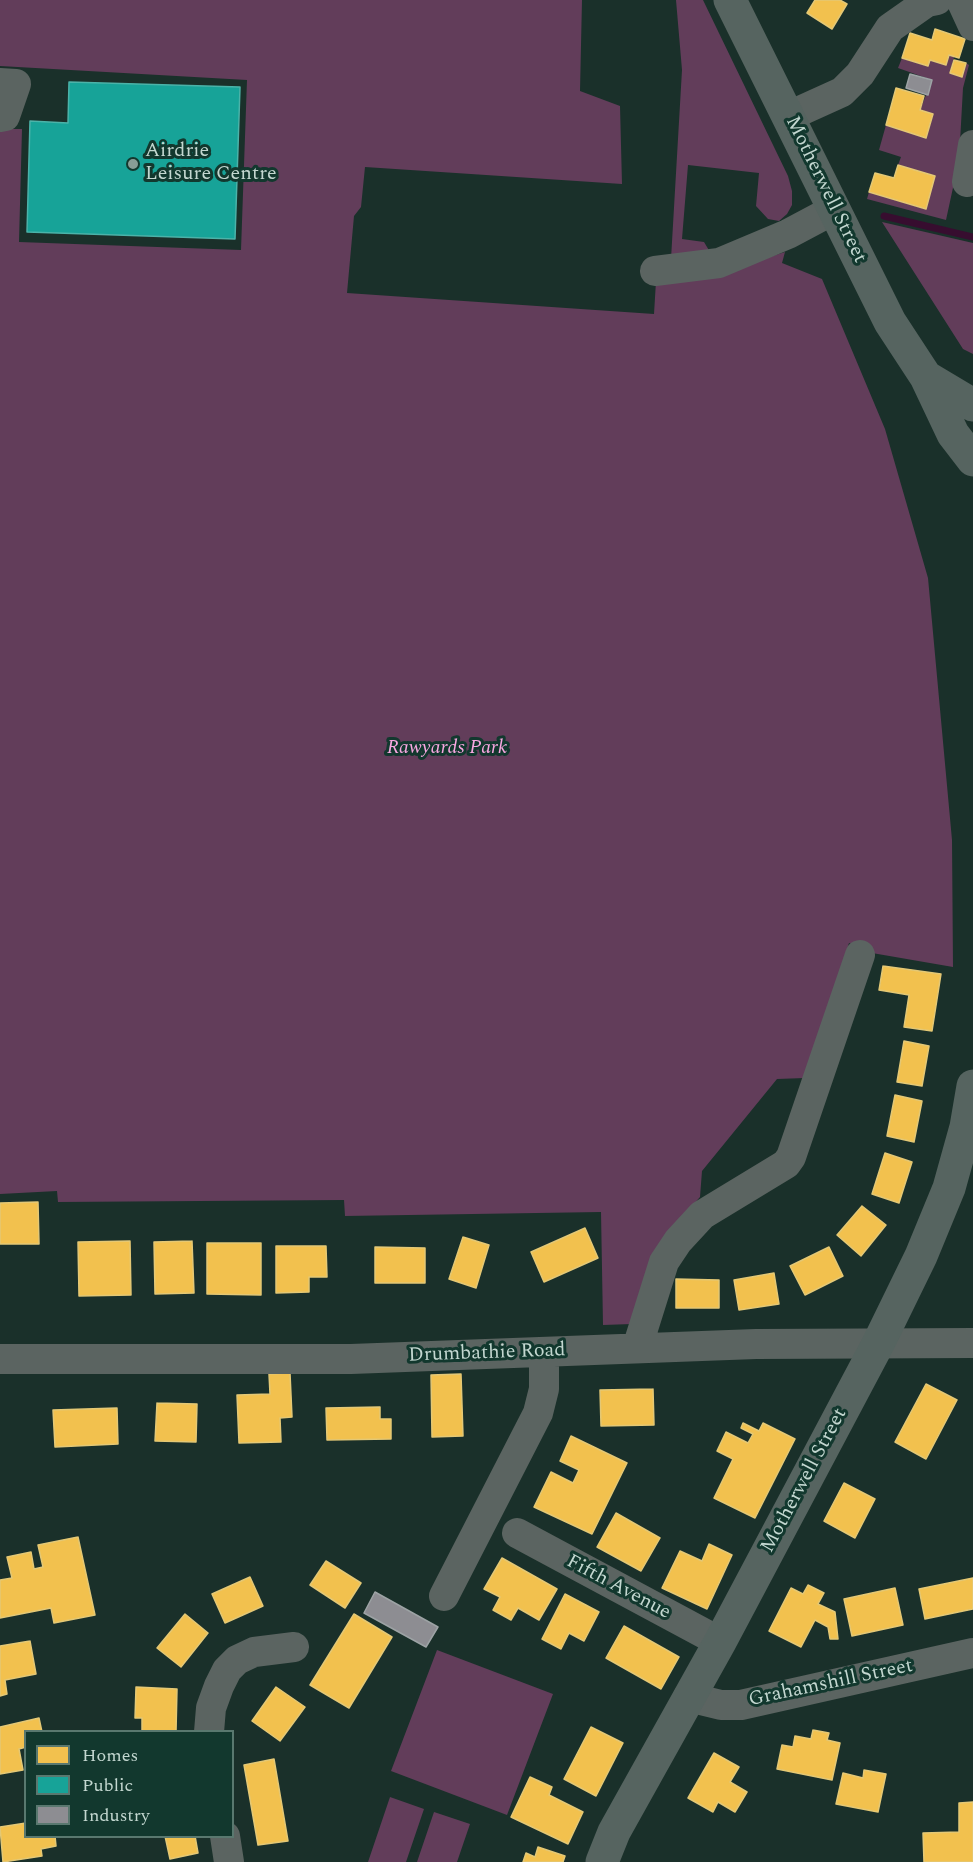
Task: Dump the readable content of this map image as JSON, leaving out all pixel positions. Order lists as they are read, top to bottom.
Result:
{
  "streets": {
    "main road": ["Motherwell Street"],
    "street": ["Drumbathie Road", "Fifth Avenue", "Grahamshill Street"]
  },
  "crossings": [
    ["Motherwell Street", "Drumbathie Road"],
    ["Motherwell Street", "Fifth Avenue"],
    ["Motherwell Street", "Grahamshill Street"]
  ],
  "parks": ["Rawyards Park"],
  "places": ["Airdrie Leisure Centre"],
  "legend": ["Homes", "Public", "Industry"]
}
